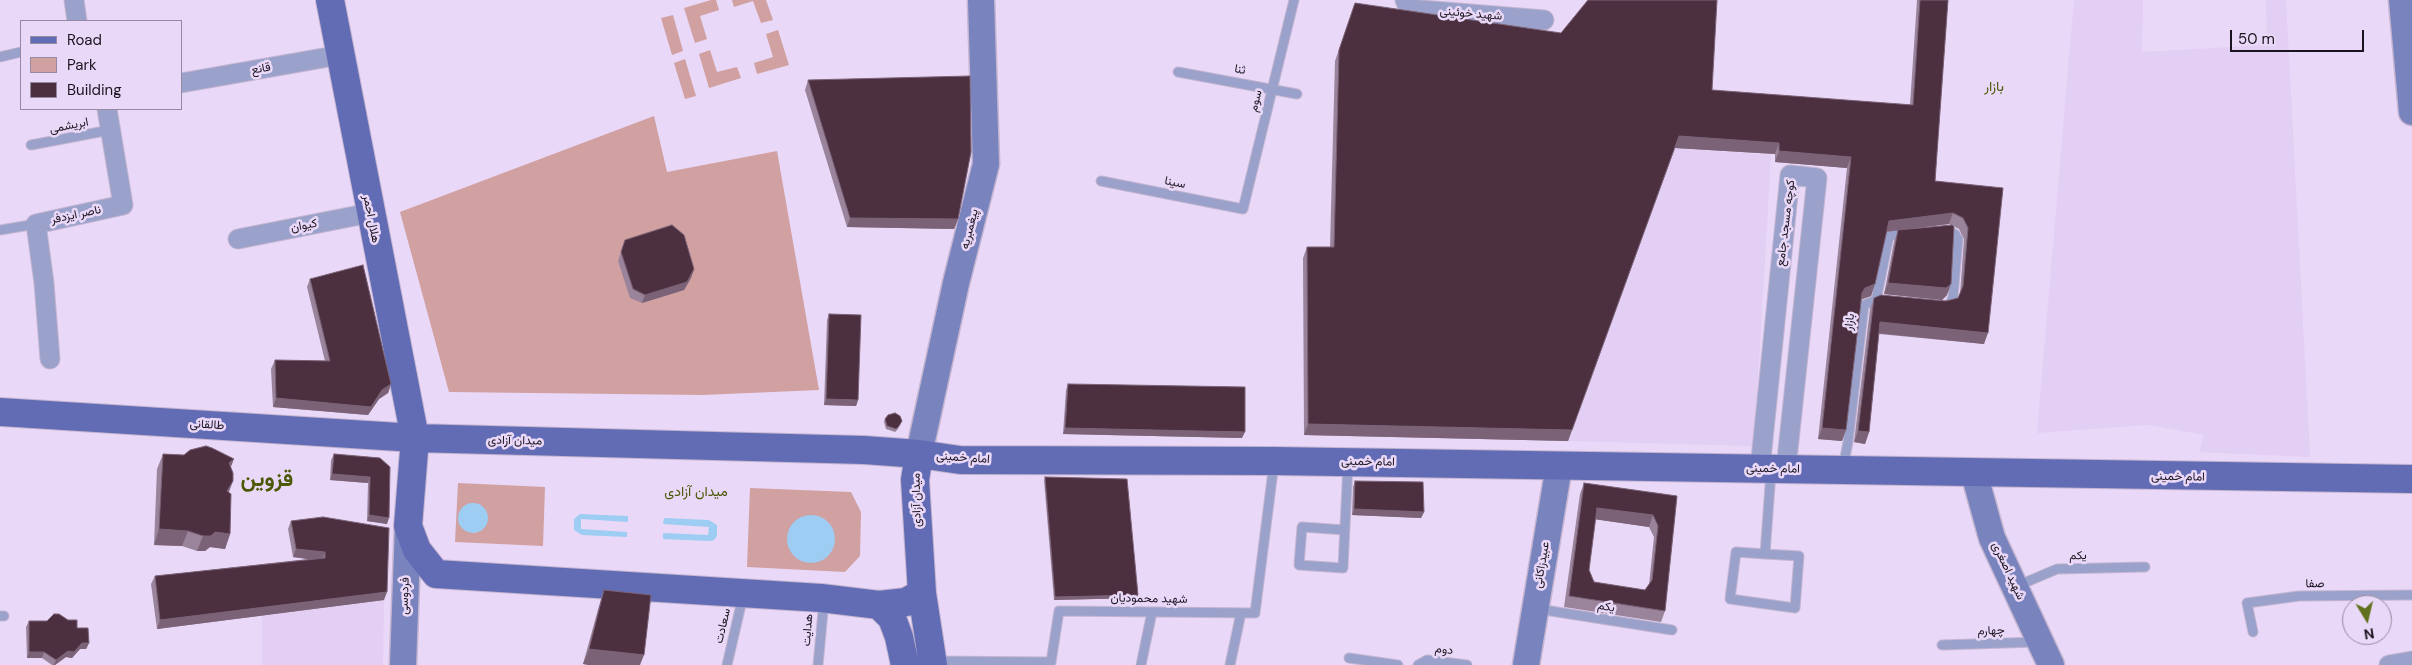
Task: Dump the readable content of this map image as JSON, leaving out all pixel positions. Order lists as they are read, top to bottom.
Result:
{
  "streets": {
    "main road": [
      "هلال احمر",
      "پیغمبریه",
      "طالقانی",
      "میدان آزادی",
      "امام خمینی",
      "عبیدزاکانی",
      "شهید اصغری",
      "فردوسی"
    ],
    "street": [
      "شهید خوئینی",
      "قانع",
      "ناصر ایزدفر",
      "کوچه مسجد جامع",
      "کیوان"
    ],
    "lane": [
      "ثنا",
      "سوم",
      "ابریشمی",
      "سینا",
      "بازار",
      "یکم",
      "صفا",
      "شهید محمودیان",
      "سعادت",
      "هدایت",
      "چهارم",
      "دوم"
    ]
  },
  "crossings": [
    ["قانع", "هلال احمر"],
    ["ثنا", "سوم"],
    ["سوم", "سینا"],
    ["ابریشمی", "ناصر ایزدفر"],
    ["هلال احمر", "کیوان"],
    ["هلال احمر", "طالقانی"],
    ["هلال احمر", "میدان آزادی"],
    ["کوچه مسجد جامع", "امام خمینی"],
    ["پیغمبریه", "میدان آزادی"],
    ["پیغمبریه", "امام خمینی"],
    ["بازار", "امام خمینی"],
    ["طالقانی", "میدان آزادی"],
    ["میدان آزادی", "امام خمینی"],
    ["میدان آزادی", "شهید محمودیان"],
    ["امام خمینی", "عبیدزاکانی"],
    ["امام خمینی", "شهید اصغری"],
    ["یکم", "عبیدزاکانی"],
    ["یکم", "شهید اصغری"],
    ["شهید اصغری", "چهارم"]
  ],
  "districts": ["بازار", "قزوین", "میدان آزادی"],
  "legend": ["Road", "Park", "Building"],
  "scale_bar": "50 m",
  "north": "bottom"
}
